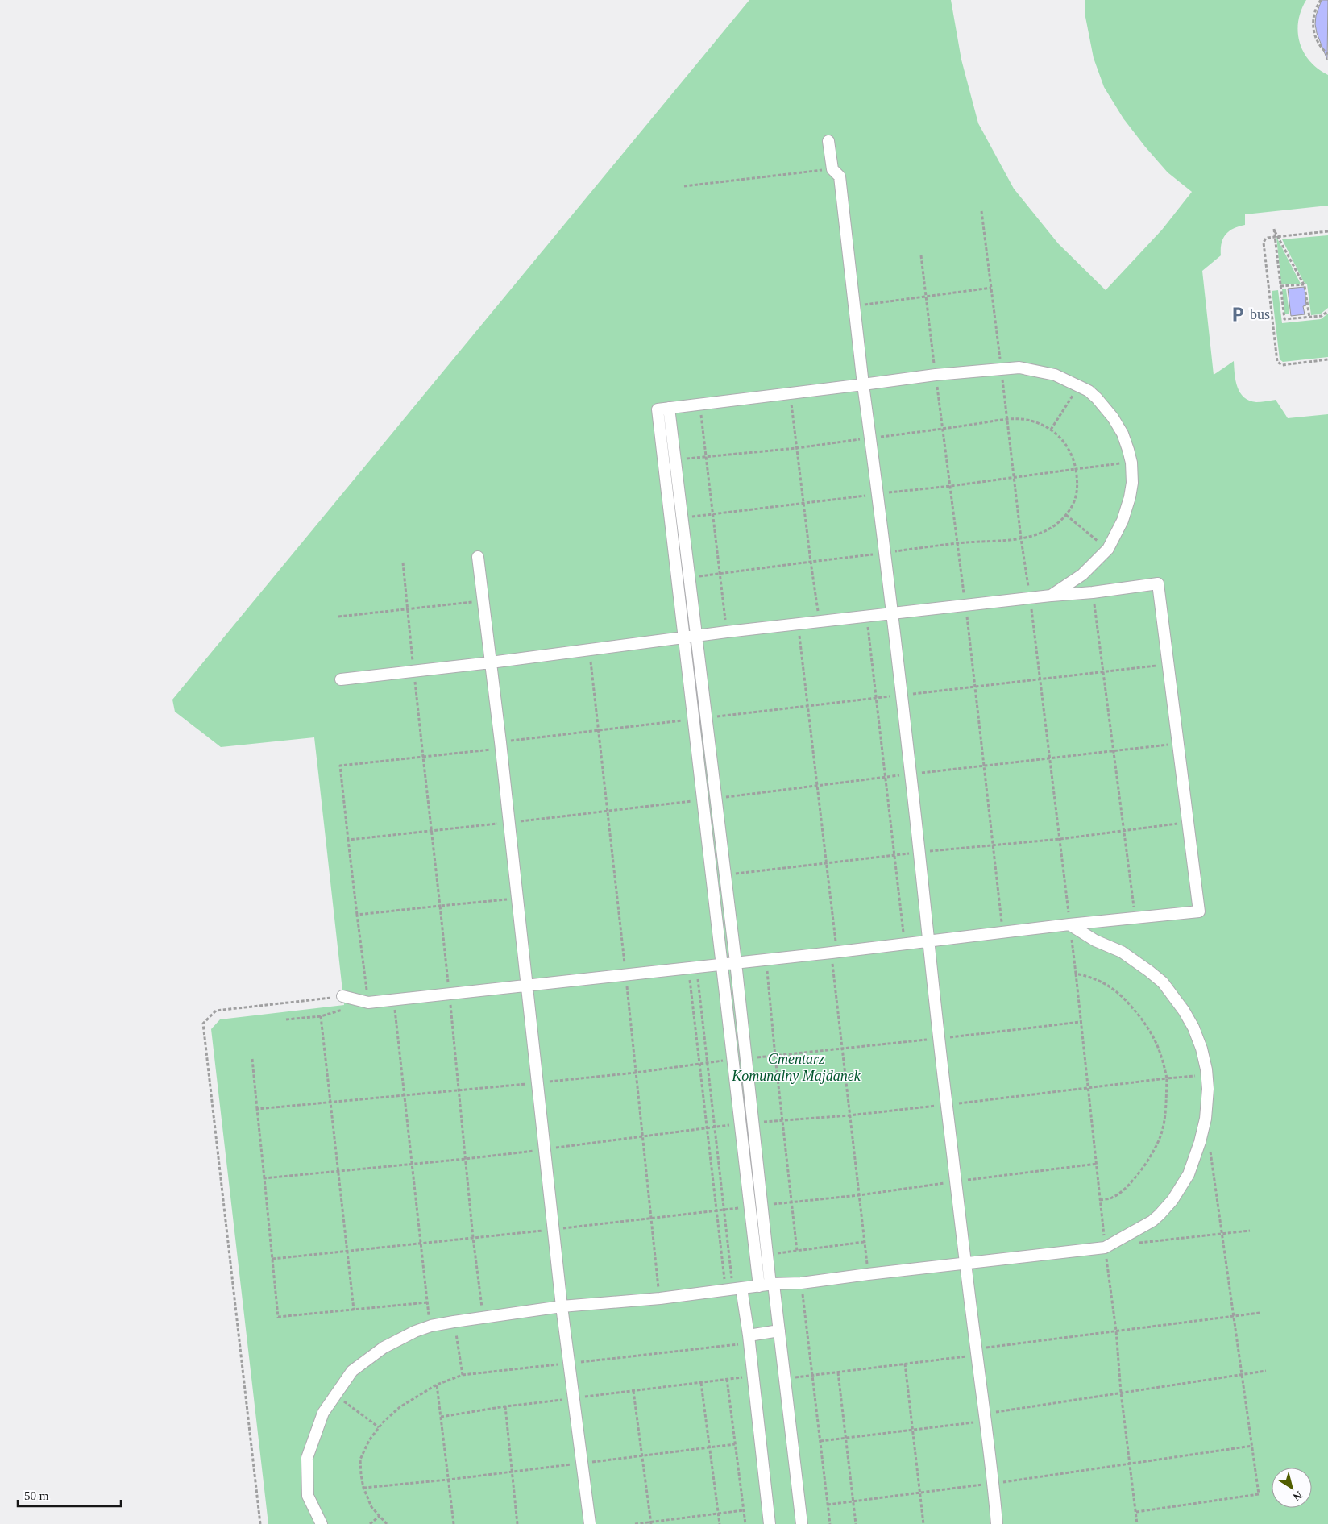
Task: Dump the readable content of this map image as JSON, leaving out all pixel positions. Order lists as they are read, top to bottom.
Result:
{
  "parks": ["Cmentarz Komunalny Majdanek"],
  "places": {
    "parking": ["bus"]
  },
  "scale_bar": "50 m",
  "north": "bottom right"
}
